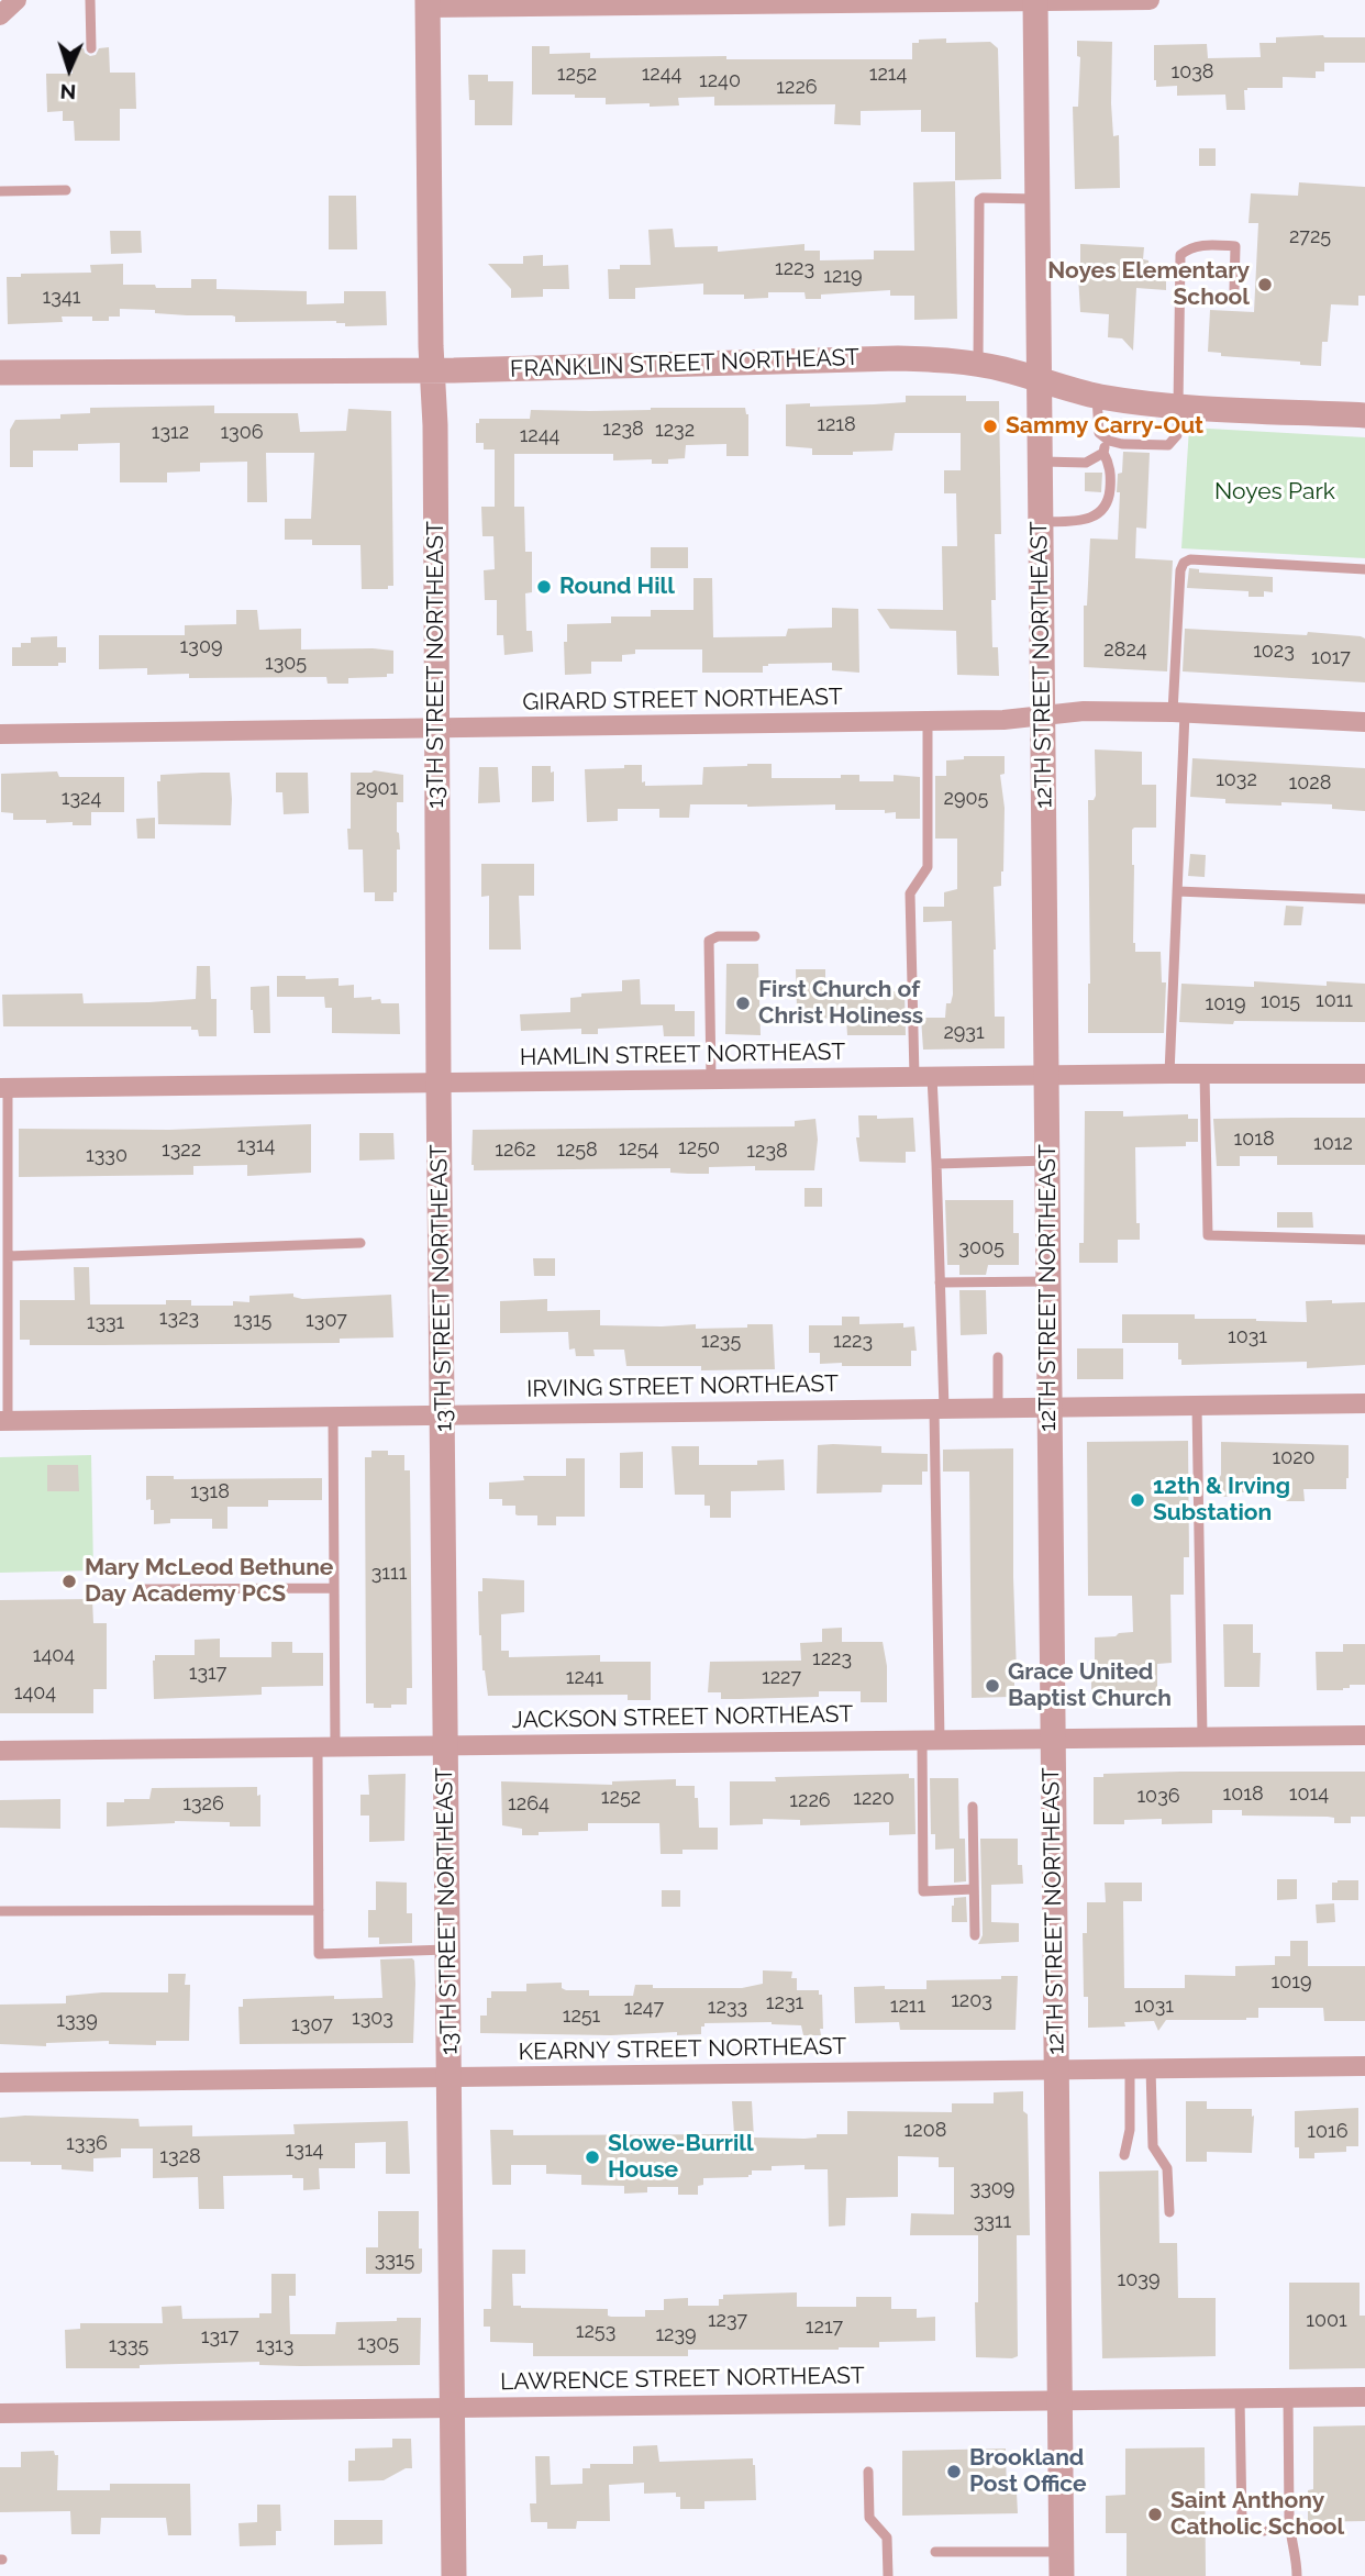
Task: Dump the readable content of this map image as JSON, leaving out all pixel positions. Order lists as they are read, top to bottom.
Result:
{
  "streets": {
    "street": [
      "FRANKLIN STREET NORTHEAST",
      "13TH STREET NORTHEAST",
      "12TH STREET NORTHEAST",
      "GIRARD STREET NORTHEAST",
      "HAMLIN STREET NORTHEAST",
      "IRVING STREET NORTHEAST",
      "JACKSON STREET NORTHEAST",
      "KEARNY STREET NORTHEAST",
      "LAWRENCE STREET NORTHEAST"
    ]
  },
  "crossings": [
    ["FRANKLIN STREET NORTHEAST", "13TH STREET NORTHEAST"],
    ["FRANKLIN STREET NORTHEAST", "12TH STREET NORTHEAST"],
    ["13TH STREET NORTHEAST", "GIRARD STREET NORTHEAST"],
    ["13TH STREET NORTHEAST", "HAMLIN STREET NORTHEAST"],
    ["13TH STREET NORTHEAST", "IRVING STREET NORTHEAST"],
    ["13TH STREET NORTHEAST", "JACKSON STREET NORTHEAST"],
    ["13TH STREET NORTHEAST", "KEARNY STREET NORTHEAST"],
    ["13TH STREET NORTHEAST", "LAWRENCE STREET NORTHEAST"],
    ["12TH STREET NORTHEAST", "GIRARD STREET NORTHEAST"],
    ["12TH STREET NORTHEAST", "HAMLIN STREET NORTHEAST"],
    ["12TH STREET NORTHEAST", "IRVING STREET NORTHEAST"],
    ["12TH STREET NORTHEAST", "JACKSON STREET NORTHEAST"],
    ["12TH STREET NORTHEAST", "KEARNY STREET NORTHEAST"],
    ["12TH STREET NORTHEAST", "LAWRENCE STREET NORTHEAST"]
  ],
  "parks": ["Noyes Park"],
  "places": [
    "Noyes Elementary School",
    "Sammy Carry-Out",
    "Round Hill",
    "First Church of Christ Holiness",
    "12th & Irving Substation",
    "Mary McLeod Bethune Day Academy PCS",
    "Grace United Baptist Church",
    "Slowe-Burrill House",
    "Brookland Post Office",
    "Saint Anthony Catholic School"
  ],
  "house_numbers": [
    "1038",
    "1252",
    "1244",
    "1214",
    "1240",
    "1226",
    "2725",
    "1223",
    "1219",
    "1341",
    "1218",
    "1238",
    "1232",
    "1312",
    "1306",
    "1244",
    "1309",
    "2824",
    "1023",
    "1017",
    "1305",
    "1032",
    "1028",
    "2901",
    "1324",
    "2905",
    "1011",
    "1015",
    "1019",
    "2931",
    "1018",
    "1012",
    "1314",
    "1250",
    "1254",
    "1322",
    "1262",
    "1258",
    "1238",
    "1330",
    "3005",
    "1323",
    "1315",
    "1307",
    "1331",
    "1031",
    "1235",
    "1223",
    "1020",
    "1318",
    "3111",
    "1404",
    "1223",
    "1317",
    "1241",
    "1227",
    "1404",
    "1018",
    "1014",
    "1036",
    "1252",
    "1220",
    "1226",
    "1326",
    "1264",
    "1019",
    "1203",
    "1231",
    "1211",
    "1031",
    "1233",
    "1247",
    "1251",
    "1303",
    "1339",
    "1307",
    "1208",
    "1016",
    "1336",
    "1314",
    "1328",
    "3309",
    "3311",
    "3315",
    "1039",
    "1237",
    "1001",
    "1217",
    "1253",
    "1239",
    "1317",
    "1305",
    "1335",
    "1313"
  ],
  "north": "bottom"
}
